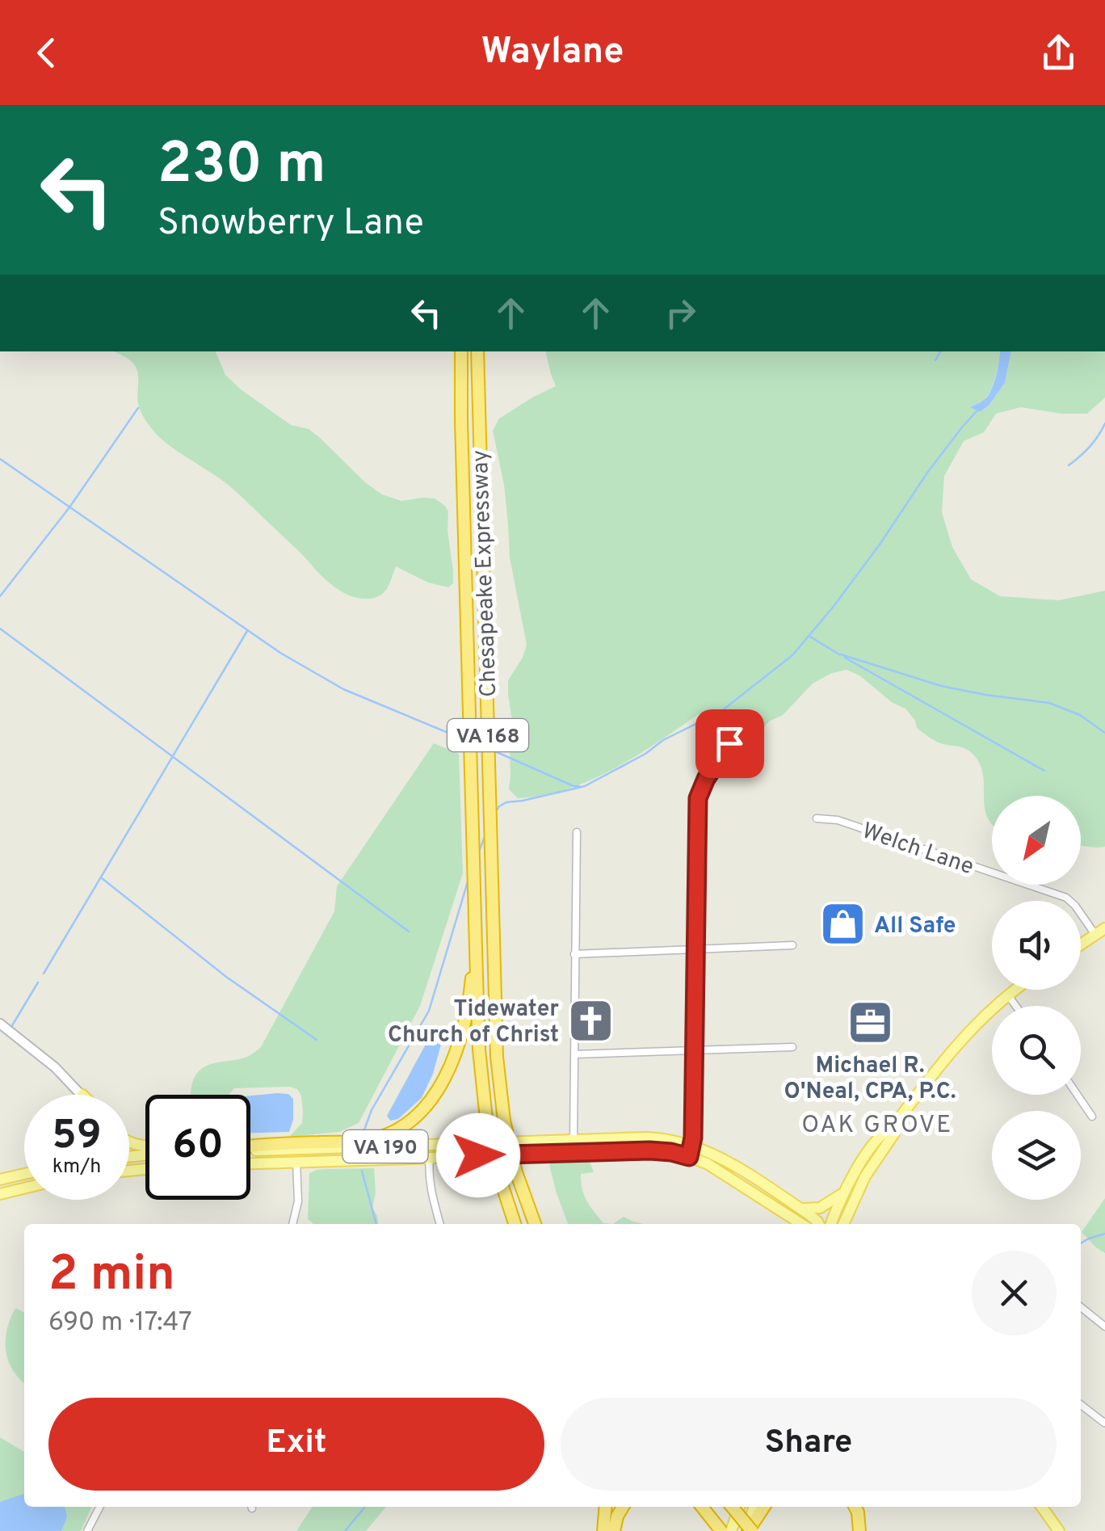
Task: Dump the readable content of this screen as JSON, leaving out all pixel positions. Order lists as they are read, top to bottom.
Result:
{
  "streets": {
    "highway": ["Chesapeake Expressway", "VA 168"],
    "main road": ["VA 190"],
    "street": ["Welch Lane"]
  },
  "districts": ["OAK GROVE"],
  "places": {
    "shop": ["All Safe"],
    "church": ["Tidewater Church of Christ"],
    "office": ["Michael R. O'Neal, CPA, P.C."]
  },
  "north": "bottom left",
  "page": {
    "header": "Waylane",
    "turn": ["230 m", "Snowberry Lane"],
    "speed": "59 km/h",
    "limit": "60",
    "heading": ["2 min", "690 m · 17:47"],
    "buttons": ["Exit", "Share"]
  }
}
